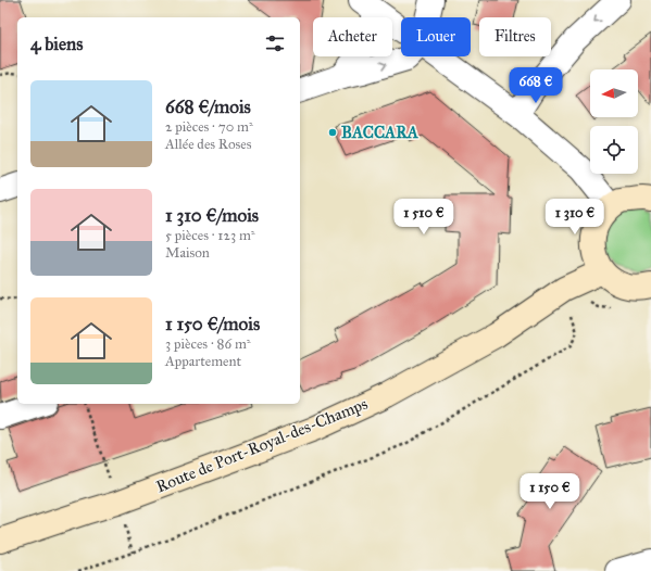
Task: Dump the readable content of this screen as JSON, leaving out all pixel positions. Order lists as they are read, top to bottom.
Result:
{
  "streets": {
    "main road": ["Route de Port-Royal-des-Champs"]
  },
  "places": ["BACCARA"],
  "north": "left",
  "page": {
    "chip": ["Acheter", "Louer", "Filtres"],
    "heading": "4 biens",
    "price": [
      "668 €",
      "1 510 €",
      "1 310 €",
      "1 150 €"
    ],
    "list": [
      {
        "name": "668 €/mois",
        "note": "2 pièces · 70 m² · Allée des Roses"
      },
      {
        "name": "1 310 €/mois",
        "note": "5 pièces · 123 m² · Maison"
      },
      {
        "name": "1 150 €/mois",
        "note": "3 pièces · 86 m² · Appartement"
      }
    ]
  }
}
